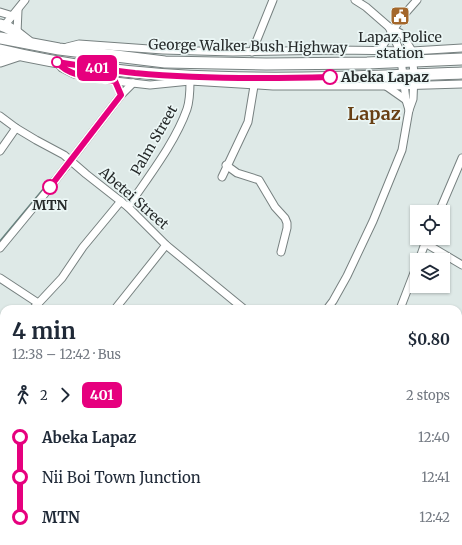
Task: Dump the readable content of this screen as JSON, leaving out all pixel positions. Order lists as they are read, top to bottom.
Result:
{
  "streets": {
    "highway": ["George Walker Bush Highway"],
    "street": ["Palm Street", "Abetei Street"]
  },
  "crossings": [
    ["George Walker Bush Highway", "Palm Street"],
    ["Palm Street", "Abetei Street"]
  ],
  "districts": ["Lapaz"],
  "places": {
    "public building": ["Lapaz Police station"],
    "other": ["Abeka Lapaz", "MTN"]
  },
  "lines": ["bus line 401"],
  "page": {
    "on_map": "401",
    "heading": ["4 min", "12:38 – 12:42 · Bus", "$0.80"],
    "legs": ["2", "401", "2 stops"],
    "list": [
      {
        "name": "Abeka Lapaz",
        "value": "12:40"
      },
      {
        "name": "Nii Boi Town Junction",
        "value": "12:41"
      },
      {
        "name": "MTN",
        "value": "12:42"
      }
    ]
  }
}
